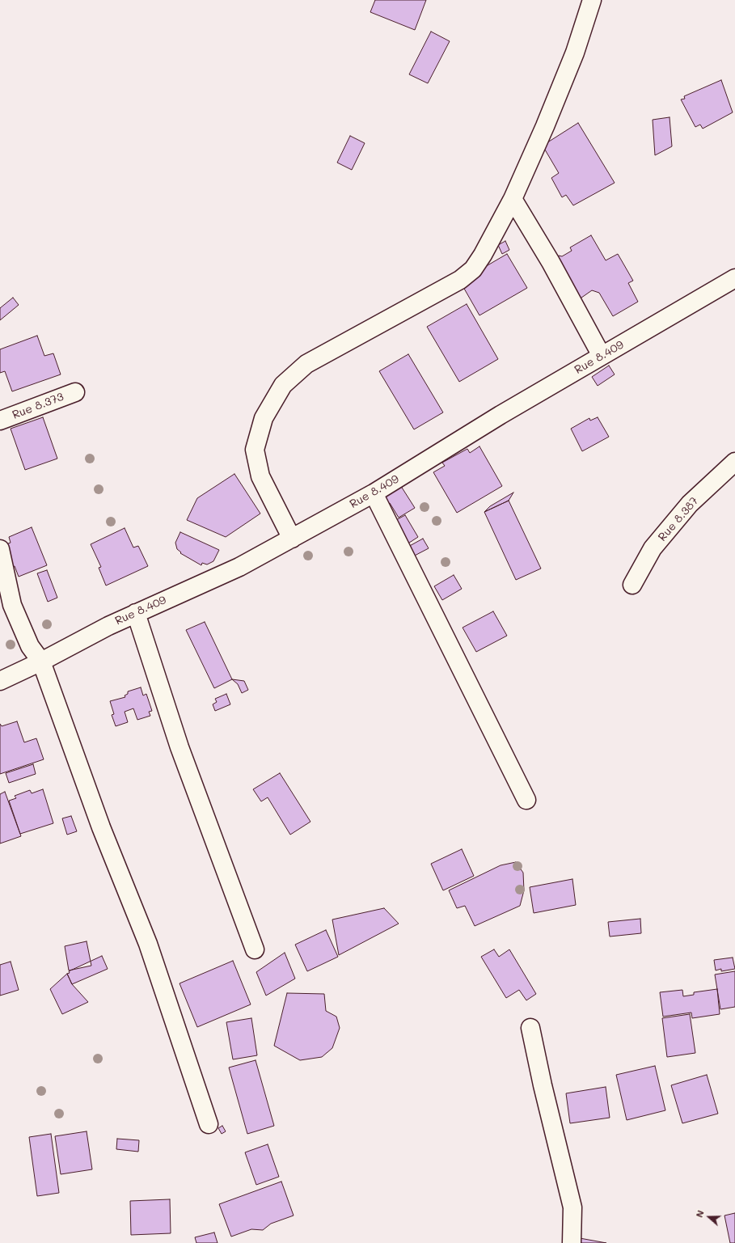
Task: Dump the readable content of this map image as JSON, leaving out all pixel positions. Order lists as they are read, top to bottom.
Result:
{
  "streets": {
    "street": ["Rue 8.409", "Rue 8.373", "Rue 8.387"]
  },
  "north": "left"
}
